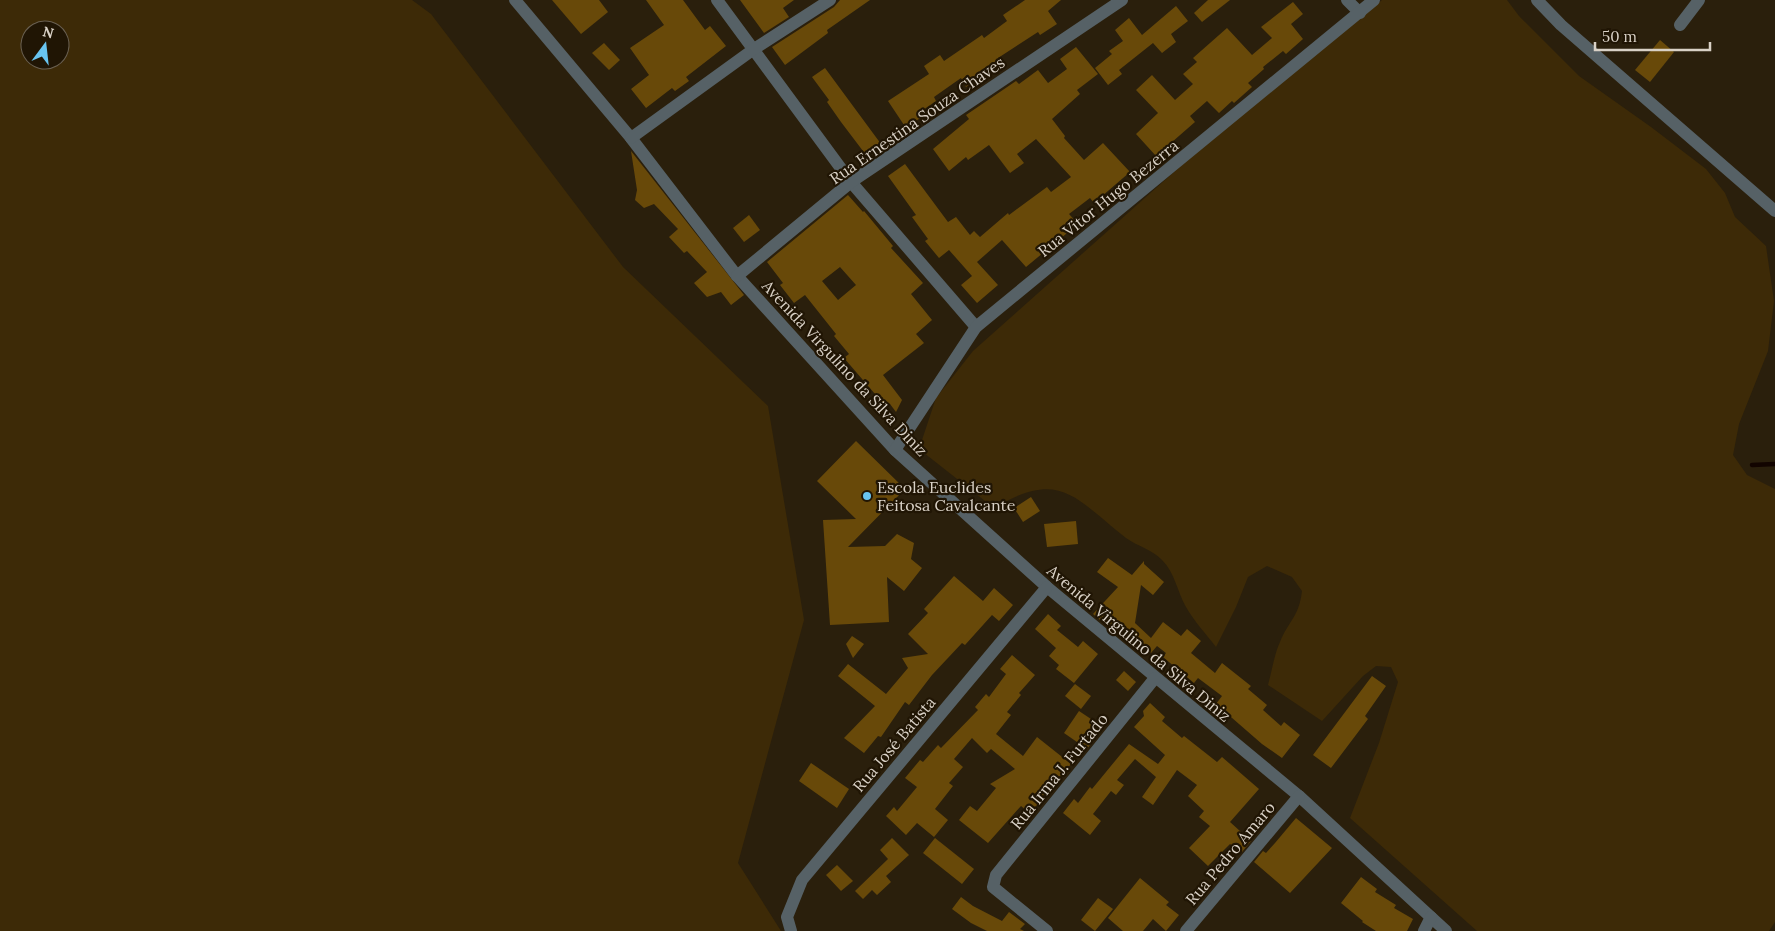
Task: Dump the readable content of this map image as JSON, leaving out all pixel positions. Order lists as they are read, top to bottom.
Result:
{
  "streets": {
    "street": [
      "Rua Ernestina Souza Chaves",
      "Rua Vitor Hugo Bezerra",
      "Avenida Virgulino da Silva Diniz",
      "Rua José Batista",
      "Rua Irma J. Furtado",
      "Rua Pedro Amaro"
    ]
  },
  "crossings": [
    ["Rua Ernestina Souza Chaves", "Avenida Virgulino da Silva Diniz"],
    ["Rua Vitor Hugo Bezerra", "Avenida Virgulino da Silva Diniz"],
    ["Avenida Virgulino da Silva Diniz", "Rua José Batista"],
    ["Avenida Virgulino da Silva Diniz", "Rua Irma J. Furtado"],
    ["Avenida Virgulino da Silva Diniz", "Rua Pedro Amaro"]
  ],
  "places": ["Escola Euclides Feitosa Cavalcante"],
  "scale_bar": "50 m",
  "north": "top"
}
